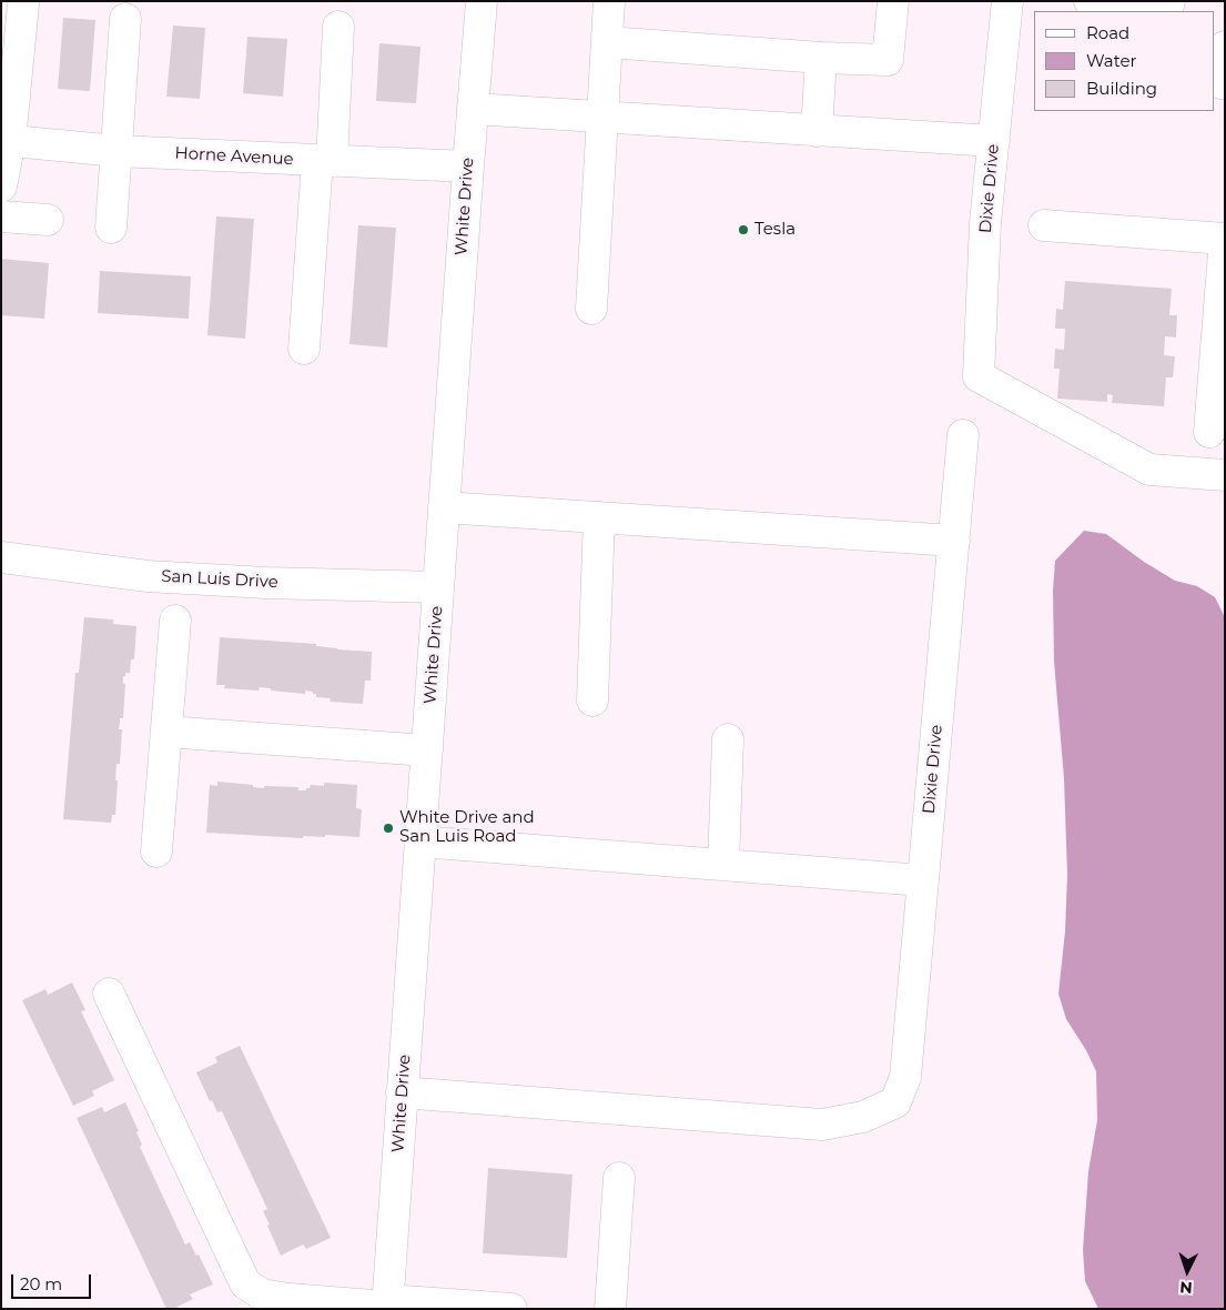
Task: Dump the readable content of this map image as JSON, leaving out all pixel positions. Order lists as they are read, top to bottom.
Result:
{
  "streets": {
    "street": [
      "Horne Avenue",
      "Dixie Drive",
      "White Drive",
      "San Luis Drive"
    ]
  },
  "crossings": [
    ["Horne Avenue", "White Drive"],
    ["Dixie Drive", "White Drive"],
    ["White Drive", "San Luis Drive"]
  ],
  "places": ["Tesla", "White Drive and San Luis Road"],
  "legend": ["Road", "Water", "Building"],
  "scale_bar": "20 m",
  "north": "bottom"
}
